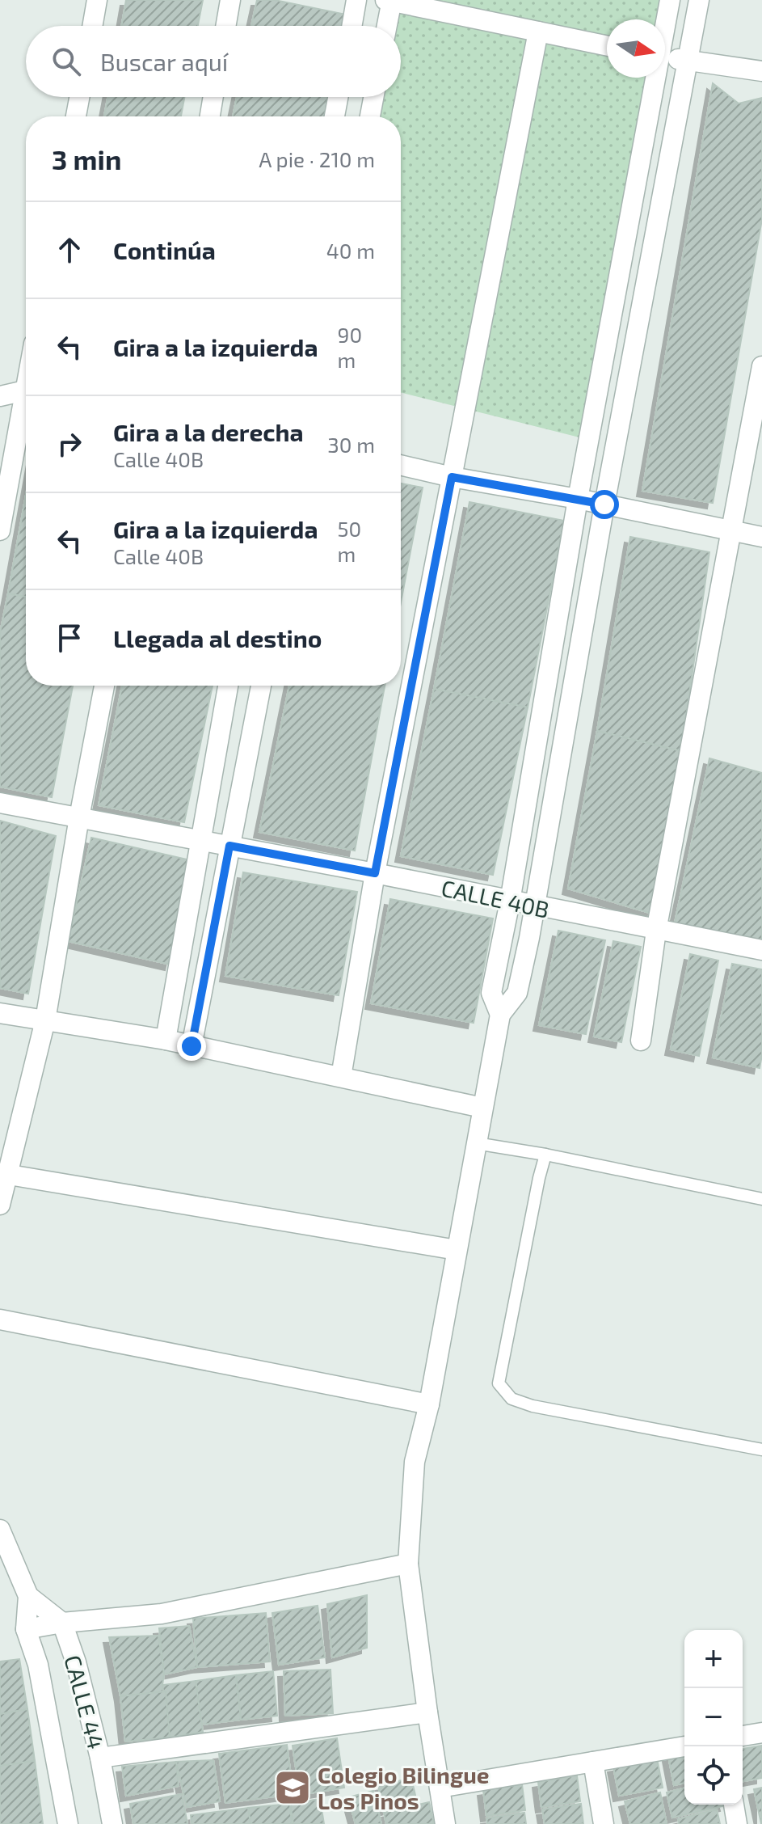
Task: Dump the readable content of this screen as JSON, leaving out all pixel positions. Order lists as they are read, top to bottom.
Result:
{
  "streets": {
    "street": ["CALLE 40B", "CALLE 44"]
  },
  "places": {
    "school or university": ["Colegio Bilingue Los Pinos"]
  },
  "north": "right",
  "page": {
    "search": "Buscar aquí",
    "heading": ["3 min", "A pie · 210 m"],
    "list": [
      ["Continúa", "40 m"],
      ["Gira a la izquierda", "90 m"],
      ["Gira a la derecha", "Calle 40B", "30 m"],
      ["Gira a la izquierda", "Calle 40B", "50 m"],
      "Llegada al destino"
    ],
    "map_buttons": ["+", "−"]
  }
}
